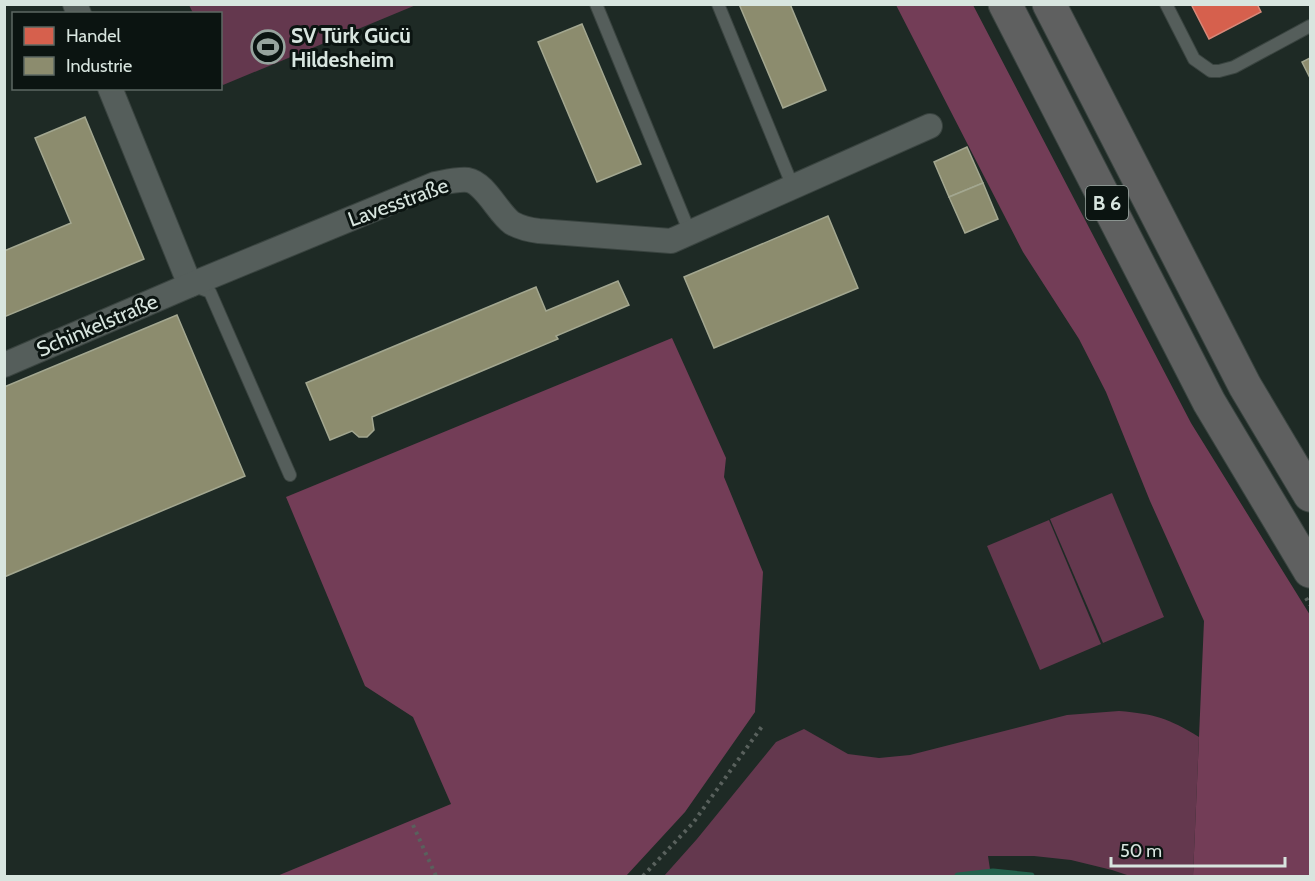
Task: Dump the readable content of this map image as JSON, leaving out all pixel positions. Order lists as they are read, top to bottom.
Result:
{
  "streets": {
    "main road": ["B 6"],
    "street": ["Lavesstraße", "Schinkelstraße"]
  },
  "crossings": [
    ["Lavesstraße", "Schinkelstraße"]
  ],
  "places": {
    "sports": ["SV Türk Gücü Hildesheim"]
  },
  "legend": ["Handel", "Industrie"],
  "scale_bar": "50 m"
}
